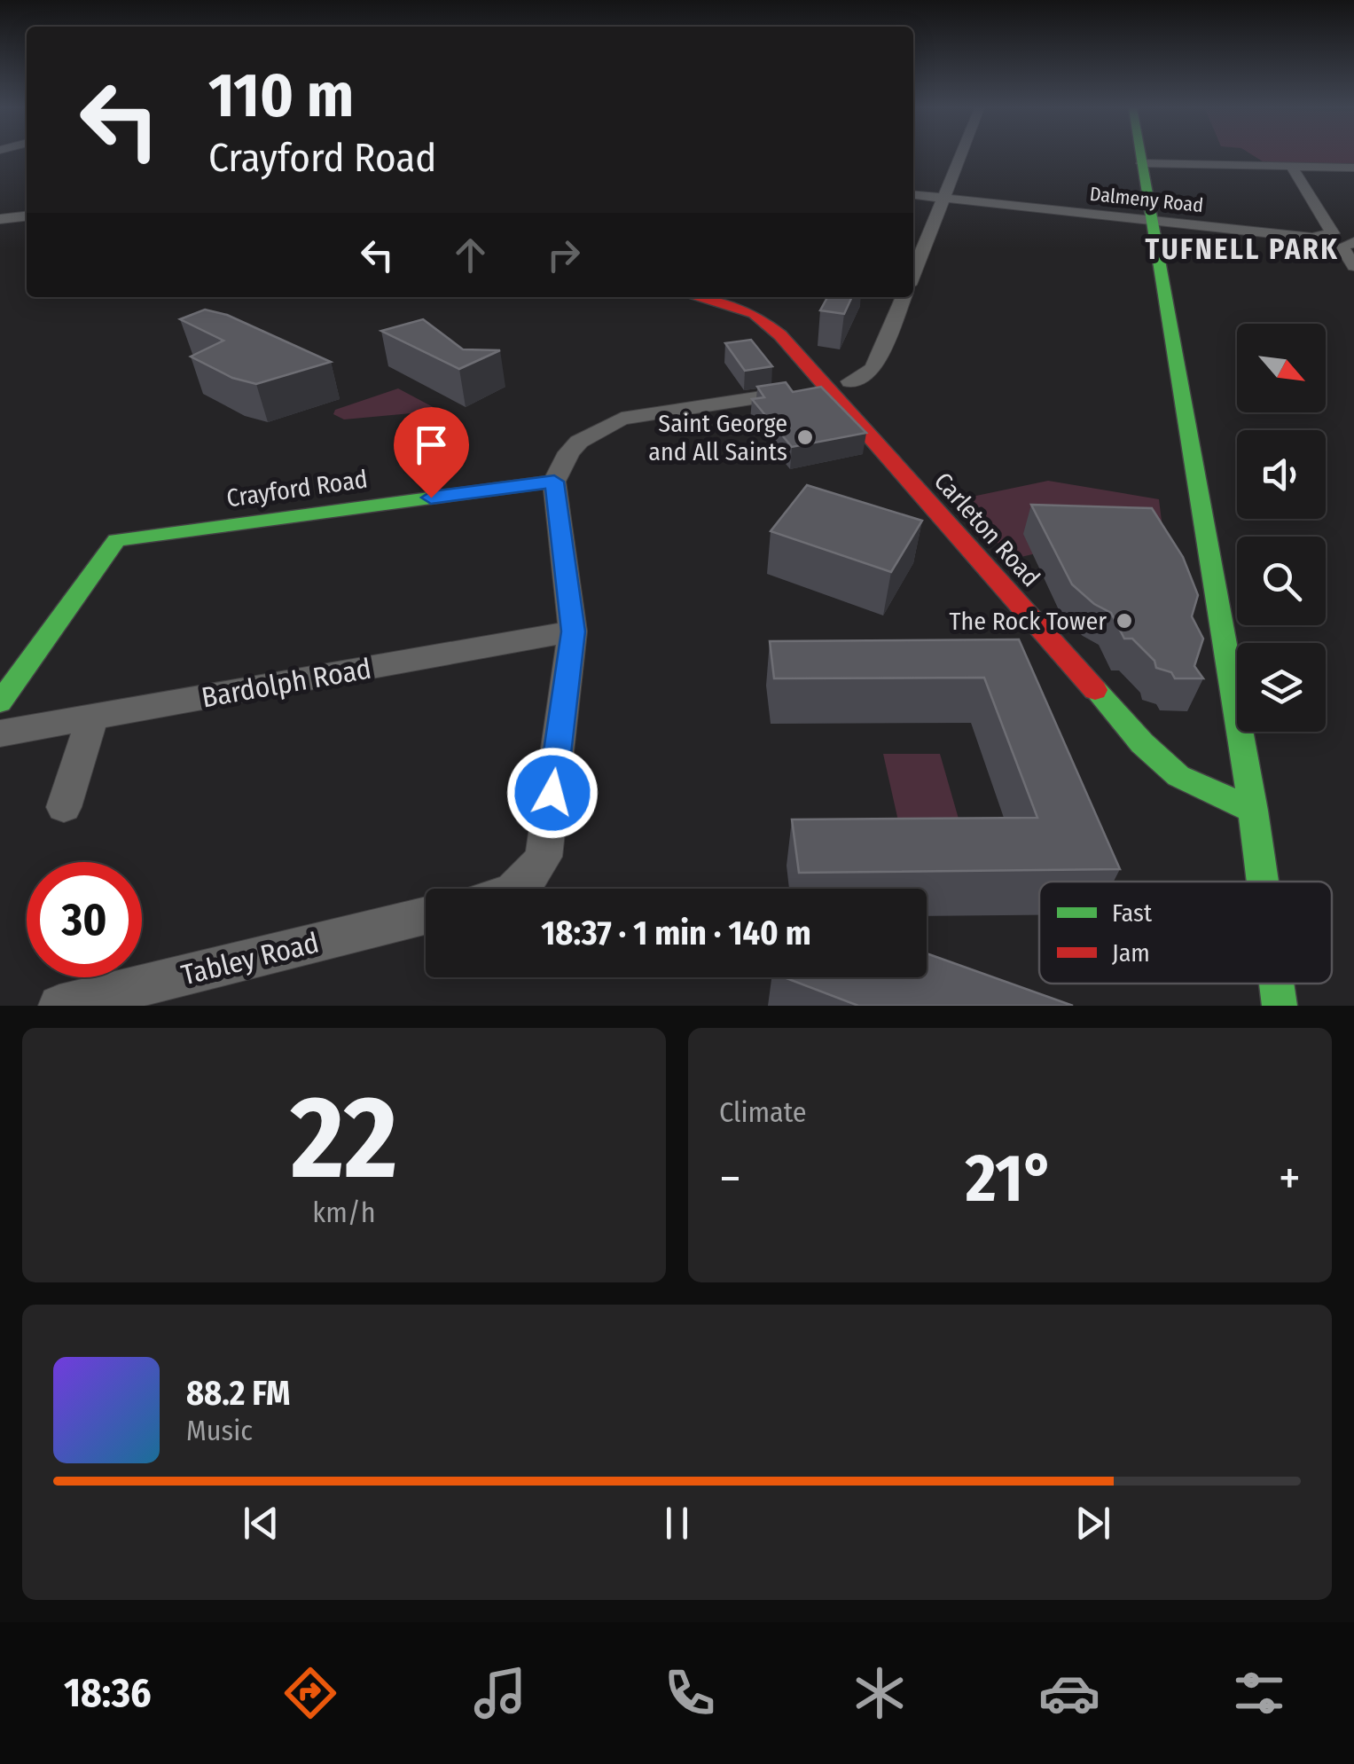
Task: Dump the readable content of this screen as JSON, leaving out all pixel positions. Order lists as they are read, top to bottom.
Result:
{
  "streets": {
    "street": [
      "Dalmeny Road",
      "Crayford Road",
      "Carleton Road",
      "Bardolph Road",
      "Tabley Road"
    ]
  },
  "districts": ["TUFNELL PARK"],
  "places": ["Saint George and All Saints", "The Rock Tower"],
  "legend": ["Fast", "Jam"],
  "north": "bottom right",
  "page": {
    "turn": ["110 m", "Crayford Road"],
    "limit": "30",
    "trip": "18:37 · 1 min · 140 m",
    "tile": [
      ["22", "km/h"],
      "Climate"
    ],
    "heat": ["−", "21°", "+"],
    "song": ["88.2 FM", "Music"],
    "tabs": "18:36"
  }
}
